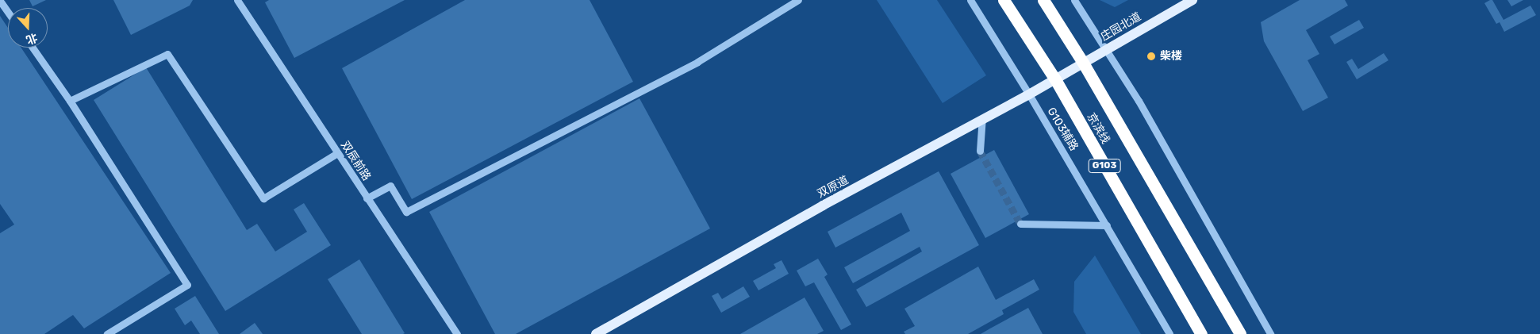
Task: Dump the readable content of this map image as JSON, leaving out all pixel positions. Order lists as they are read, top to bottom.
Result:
{
  "streets": {
    "highway": ["京滨线", "G103"],
    "main road": ["庄园北道", "双原道"],
    "street": ["G103辅路", "双辰前路"]
  },
  "crossings": [
    ["庄园北道", "京滨线"],
    ["庄园北道", "双原道"],
    ["京滨线", "双原道"],
    ["G103辅路", "双原道"]
  ],
  "places": ["柴楼"],
  "north": "bottom"
}
